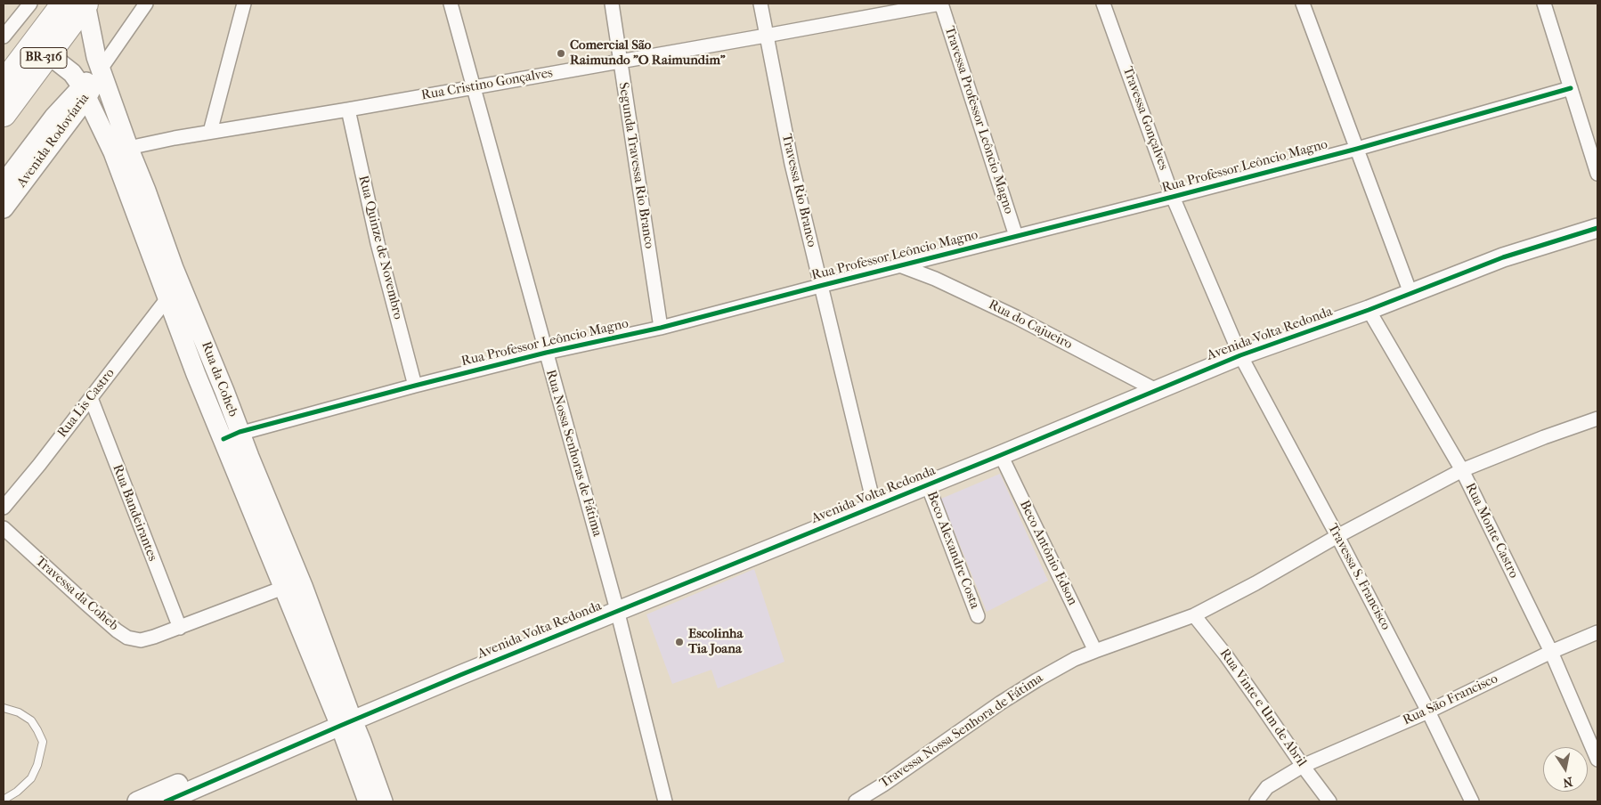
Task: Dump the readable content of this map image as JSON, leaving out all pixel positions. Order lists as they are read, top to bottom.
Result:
{
  "streets": {
    "highway": ["BR-316"],
    "street": [
      "Rua Cristino Gonçalves",
      "Travessa Gonçalves",
      "Travessa Professor Leôncio Magno",
      "Avenida Rodovíaria",
      "Segunda Travessa Rio Branco",
      "Rua Professor Leôncio Magno",
      "Travessa Rio Branco",
      "Rua Quinze de Novembro",
      "Rua do Cajueiro",
      "Avenida Volta Redonda",
      "Rua da Coheb",
      "Rua Lis Castro",
      "Rua Nossa Senhoras de Fátima",
      "Rua Bandeirantes",
      "Rua Monte Castro",
      "Beco Alexandre Costa",
      "Beco Antônio Edson",
      "Travessa S. Francisco",
      "Travessa da Coheb",
      "Rua São Francisco",
      "Rua Vinte e Um de Abril",
      "Travessa Nossa Senhora de Fátima"
    ]
  },
  "crossings": [
    ["BR-316", "Rua da Coheb"],
    ["Rua Cristino Gonçalves", "Travessa Professor Leôncio Magno"],
    ["Rua Cristino Gonçalves", "Segunda Travessa Rio Branco"],
    ["Rua Cristino Gonçalves", "Travessa Rio Branco"],
    ["Rua Cristino Gonçalves", "Rua Quinze de Novembro"],
    ["Rua Cristino Gonçalves", "Rua da Coheb"],
    ["Rua Cristino Gonçalves", "Rua Nossa Senhoras de Fátima"],
    ["Travessa Gonçalves", "Rua Professor Leôncio Magno"],
    ["Travessa Gonçalves", "Avenida Volta Redonda"],
    ["Travessa Gonçalves", "Travessa S. Francisco"],
    ["Travessa Professor Leôncio Magno", "Rua Professor Leôncio Magno"],
    ["Avenida Rodovíaria", "Rua da Coheb"],
    ["Segunda Travessa Rio Branco", "Rua Professor Leôncio Magno"],
    ["Rua Professor Leôncio Magno", "Travessa Rio Branco"],
    ["Rua Professor Leôncio Magno", "Rua Quinze de Novembro"],
    ["Rua Professor Leôncio Magno", "Rua do Cajueiro"],
    ["Rua Professor Leôncio Magno", "Rua da Coheb"],
    ["Rua Professor Leôncio Magno", "Rua Nossa Senhoras de Fátima"],
    ["Travessa Rio Branco", "Avenida Volta Redonda"],
    ["Rua do Cajueiro", "Avenida Volta Redonda"],
    ["Avenida Volta Redonda", "Rua da Coheb"],
    ["Avenida Volta Redonda", "Rua Nossa Senhoras de Fátima"],
    ["Avenida Volta Redonda", "Rua Monte Castro"],
    ["Avenida Volta Redonda", "Beco Alexandre Costa"],
    ["Avenida Volta Redonda", "Beco Antônio Edson"],
    ["Avenida Volta Redonda", "Travessa S. Francisco"],
    ["Rua da Coheb", "Rua Lis Castro"],
    ["Rua da Coheb", "Travessa da Coheb"],
    ["Rua Lis Castro", "Rua Bandeirantes"],
    ["Rua Bandeirantes", "Travessa da Coheb"],
    ["Rua Monte Castro", "Rua São Francisco"],
    ["Rua Monte Castro", "Travessa Nossa Senhora de Fátima"],
    ["Beco Antônio Edson", "Travessa Nossa Senhora de Fátima"],
    ["Travessa S. Francisco", "Rua São Francisco"],
    ["Travessa S. Francisco", "Travessa Nossa Senhora de Fátima"],
    ["Rua São Francisco", "Rua Vinte e Um de Abril"],
    ["Rua Vinte e Um de Abril", "Travessa Nossa Senhora de Fátima"]
  ],
  "places": ["Comercial São Raimundo \"O Raimundim\"", "Escolinha Tia Joana"],
  "north": "bottom"
}
